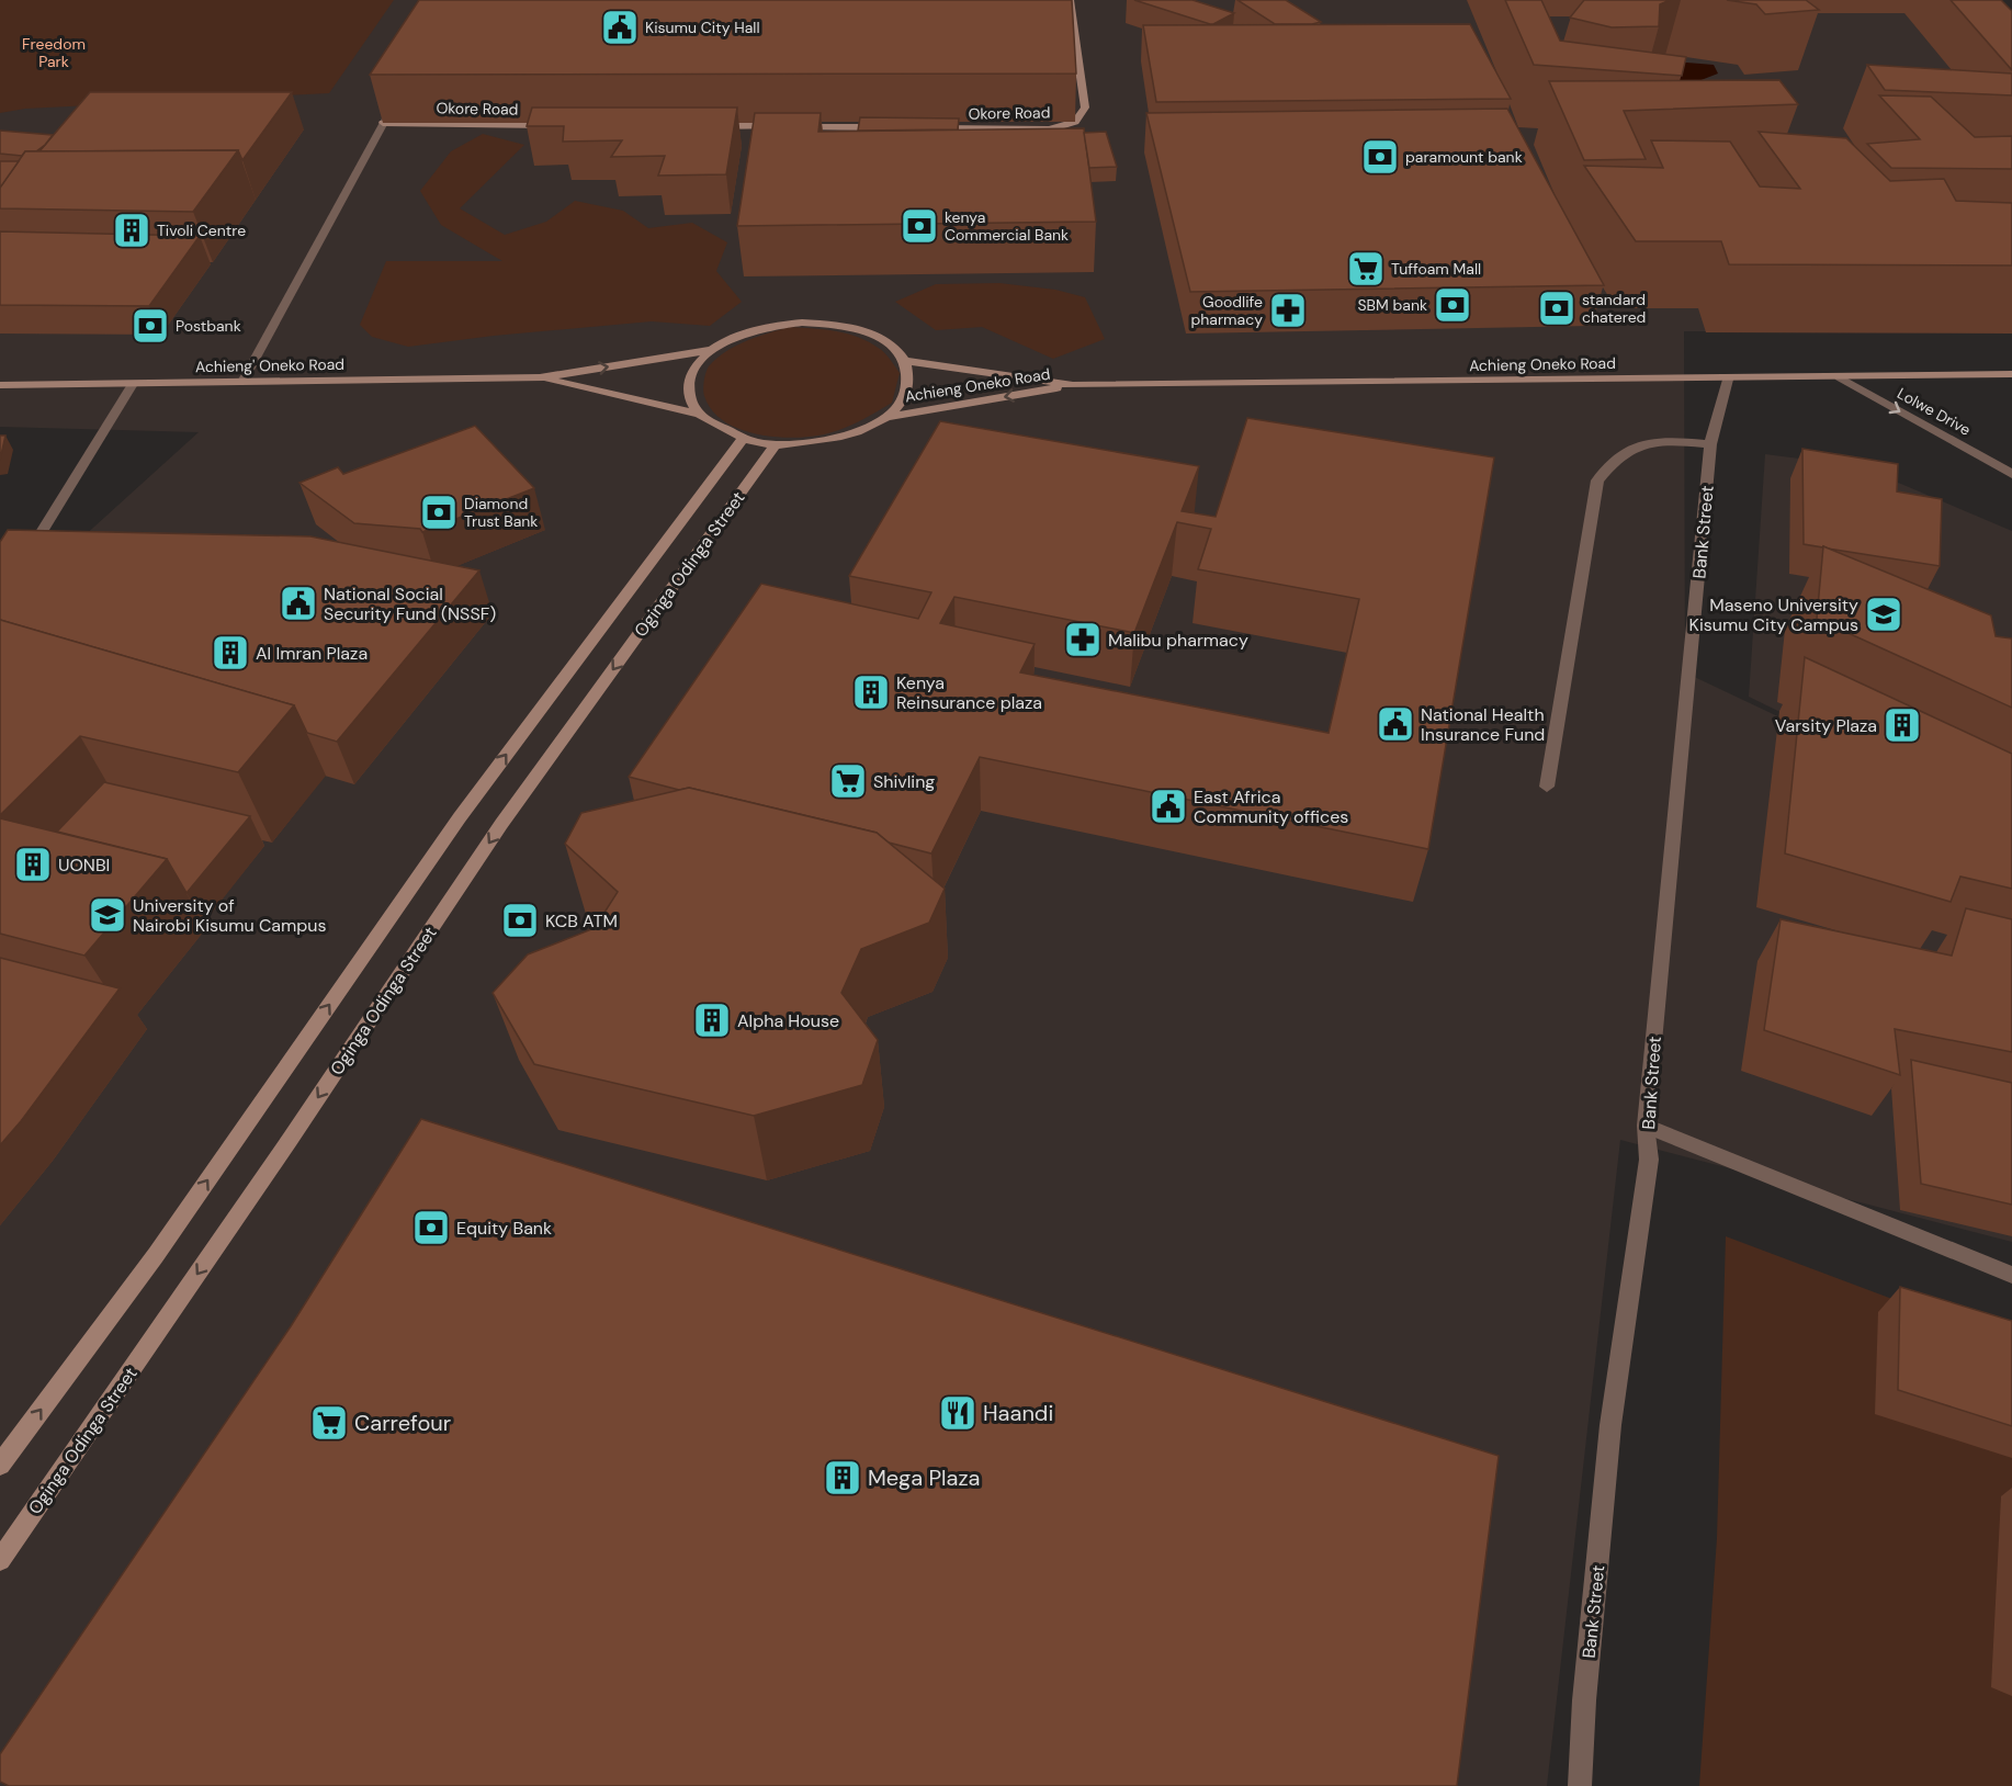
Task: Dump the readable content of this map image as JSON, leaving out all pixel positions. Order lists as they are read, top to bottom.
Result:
{
  "streets": {
    "main road": [
      "Okore Road",
      "Achieng Oneko Road",
      "Achieng' Oneko Road",
      "Oginga Odinga Street"
    ],
    "street": ["Lolwe Drive", "Bank Street"]
  },
  "crossings": [
    ["Achieng Oneko Road", "Achieng' Oneko Road"],
    ["Achieng Oneko Road", "Lolwe Drive"],
    ["Achieng Oneko Road", "Bank Street"],
    ["Achieng Oneko Road", "Oginga Odinga Street"],
    ["Achieng' Oneko Road", "Oginga Odinga Street"]
  ],
  "one_way": ["Lolwe Drive"],
  "parks": ["Freedom Park"],
  "places": {
    "public building": [
      "Kisumu City Hall",
      "National Social Security Fund (NSSF)",
      "National Health Insurance Fund",
      "East Africa Community offices"
    ],
    "bank": [
      "paramount bank",
      "kenya Commercial Bank",
      "SBM bank",
      "standard chatered",
      "Postbank",
      "Diamond Trust Bank",
      "KCB ATM",
      "Equity Bank"
    ],
    "building": [
      "Tivoli Centre",
      "Al Imran Plaza",
      "Kenya Reinsurance plaza",
      "Varsity Plaza",
      "UONBI",
      "Alpha House",
      "Mega Plaza"
    ],
    "supermarket": ["Tuffoam Mall", "Shivling", "Carrefour"],
    "pharmacy": ["Goodlife pharmacy", "Malibu pharmacy"],
    "school or university": ["Maseno University Kisumu City Campus", "University of Nairobi Kisumu Campus"],
    "restaurant": ["Haandi"]
  }
}
